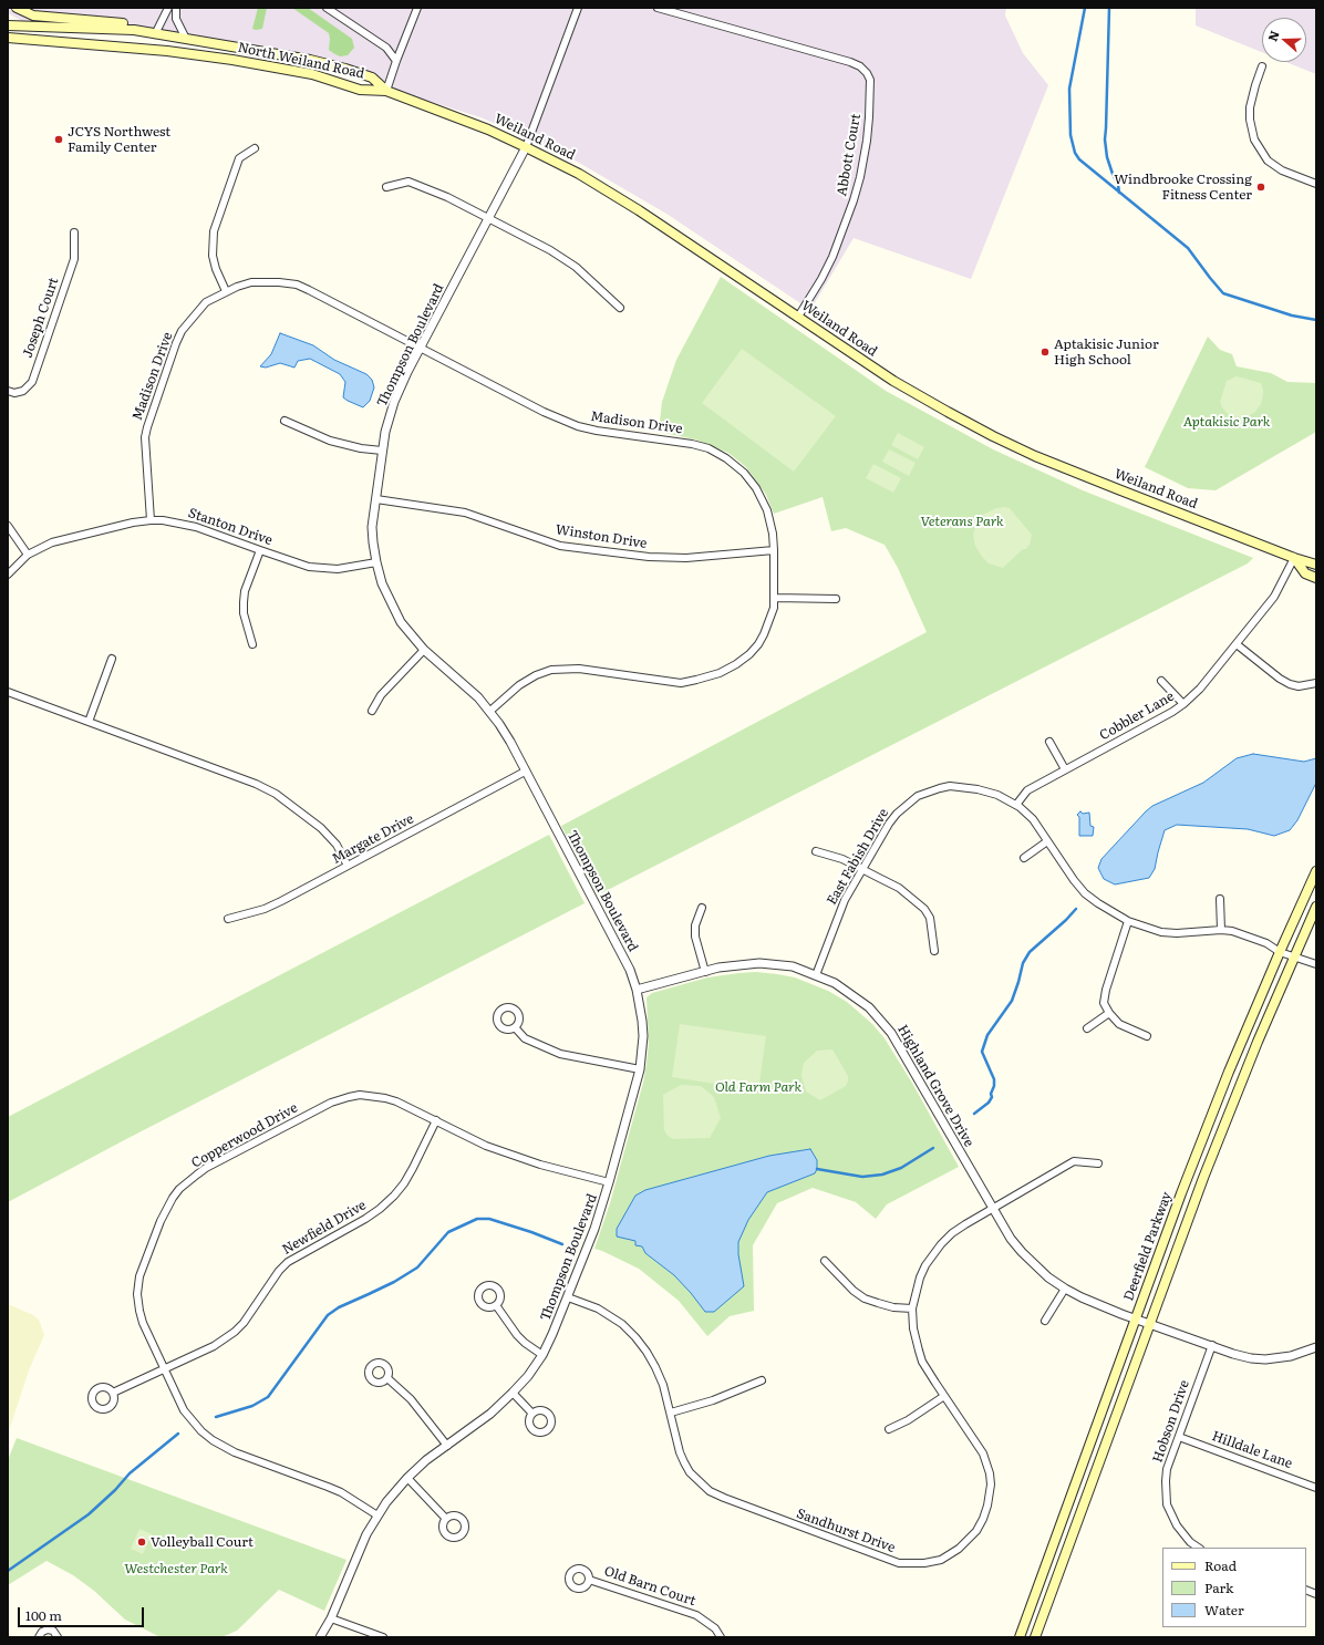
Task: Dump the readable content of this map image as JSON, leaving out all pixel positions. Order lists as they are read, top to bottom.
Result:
{
  "streets": {
    "main road": ["North Weiland Road", "Weiland Road", "Deerfield Parkway"],
    "street": [
      "Abbott Court",
      "Joseph Court",
      "Thompson Boulevard",
      "Madison Drive",
      "Stanton Drive",
      "Winston Drive",
      "Cobbler Lane",
      "Margate Drive",
      "East Fabish Drive",
      "Highland Grove Drive",
      "Copperwood Drive",
      "Newfield Drive",
      "Hobson Drive",
      "Hilldale Lane",
      "Sandhurst Drive",
      "Old Barn Court"
    ]
  },
  "crossings": [
    ["North Weiland Road", "Weiland Road"],
    ["Weiland Road", "Abbott Court"],
    ["Weiland Road", "Thompson Boulevard"],
    ["Weiland Road", "Cobbler Lane"],
    ["Thompson Boulevard", "Madison Drive"],
    ["Thompson Boulevard", "Stanton Drive"],
    ["Thompson Boulevard", "Winston Drive"],
    ["Thompson Boulevard", "Margate Drive"],
    ["Thompson Boulevard", "Highland Grove Drive"],
    ["Thompson Boulevard", "Copperwood Drive"],
    ["Thompson Boulevard", "Sandhurst Drive"],
    ["Madison Drive", "Stanton Drive"],
    ["Madison Drive", "Winston Drive"],
    ["Cobbler Lane", "East Fabish Drive"],
    ["East Fabish Drive", "Highland Grove Drive"],
    ["East Fabish Drive", "Deerfield Parkway"],
    ["Highland Grove Drive", "Deerfield Parkway"],
    ["Highland Grove Drive", "Hobson Drive"],
    ["Highland Grove Drive", "Sandhurst Drive"],
    ["Copperwood Drive", "Newfield Drive"],
    ["Hobson Drive", "Hilldale Lane"]
  ],
  "parks": [
    "Aptakisic Park",
    "Veterans Park",
    "Old Farm Park",
    "Westchester Park"
  ],
  "places": [
    "JCYS Northwest Family Center",
    "Windbrooke Crossing Fitness Center",
    "Aptakisic Junior High School",
    "Volleyball Court"
  ],
  "legend": ["Road", "Park", "Water"],
  "scale_bar": "100 m",
  "north": "left"
}
